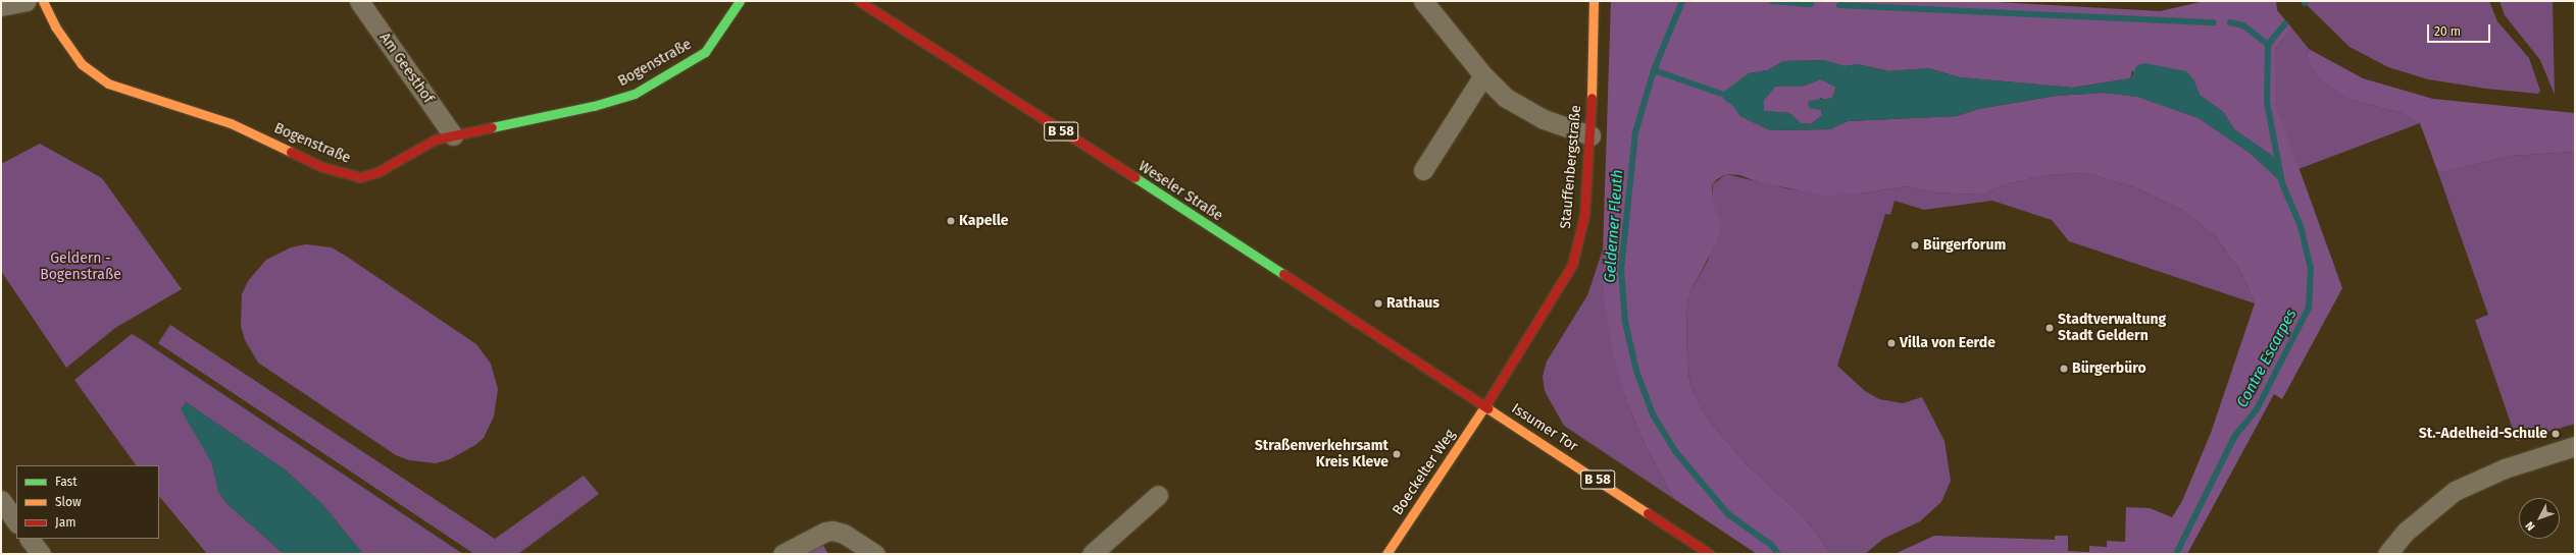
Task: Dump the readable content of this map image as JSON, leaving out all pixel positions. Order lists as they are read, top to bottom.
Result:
{
  "streets": {
    "street": [
      "Bogenstraße",
      "Am Geesthof",
      "B 58",
      "Stauffenbergstraße",
      "Weseler Straße",
      "Issumer Tor",
      "Boeckelter Weg"
    ]
  },
  "crossings": [
    ["Bogenstraße", "Am Geesthof"],
    ["Stauffenbergstraße", "Weseler Straße"],
    ["Stauffenbergstraße", "Issumer Tor"],
    ["Stauffenbergstraße", "Boeckelter Weg"],
    ["Weseler Straße", "Issumer Tor"],
    ["Weseler Straße", "Boeckelter Weg"],
    ["Issumer Tor", "Boeckelter Weg"]
  ],
  "water": ["Gelderner Fleuth", "Contre Escarpes"],
  "parks": ["Geldern - Bogenstraße"],
  "places": [
    "Kapelle",
    "Bürgerforum",
    "Rathaus",
    "Stadtverwaltung Stadt Geldern",
    "Villa von Eerde",
    "Bürgerbüro",
    "St.-Adelheid-Schule",
    "Straßenverkehrsamt Kreis Kleve"
  ],
  "legend": ["Fast", "Slow", "Jam"],
  "scale_bar": "20 m",
  "north": "bottom left"
}
